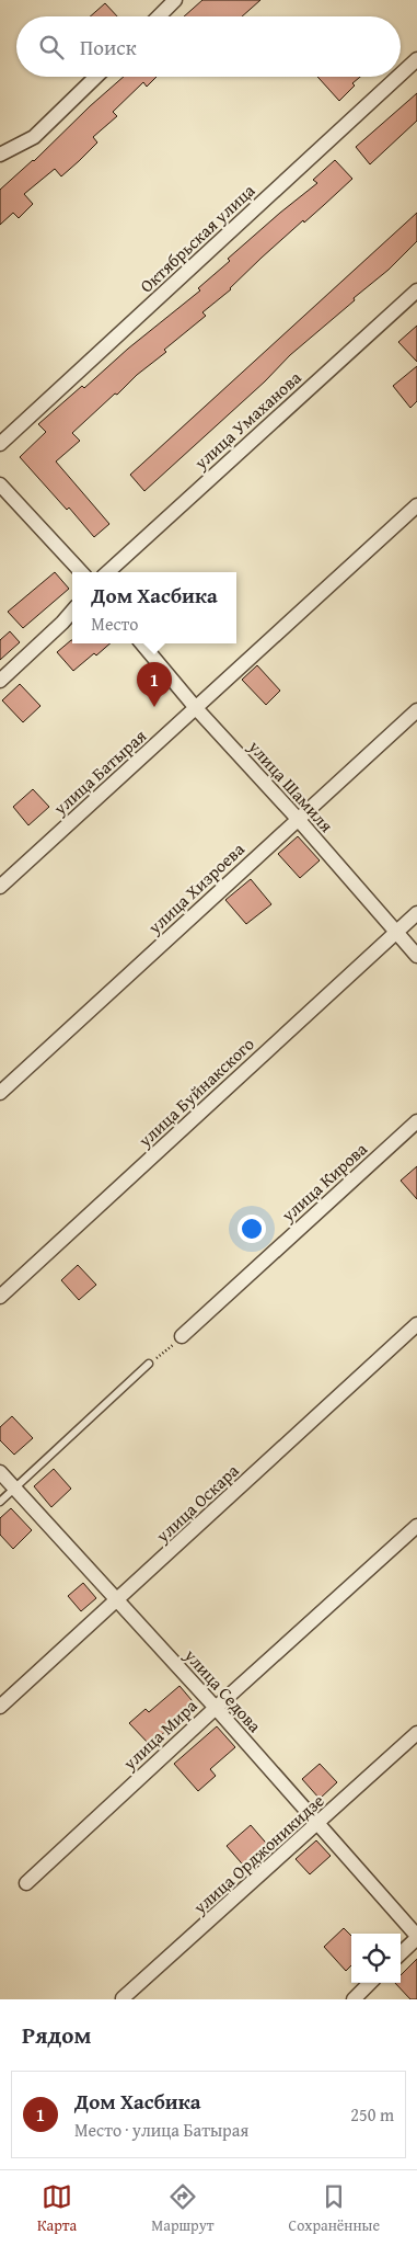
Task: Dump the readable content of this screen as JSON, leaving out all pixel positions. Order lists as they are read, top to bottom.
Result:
{
  "streets": {
    "street": [
      "Октябрьская улица",
      "улица Умаханова",
      "улица Батырая",
      "улица Шамиля",
      "улица Хизроева",
      "улица Буйнакского",
      "улица Кирова",
      "улица Оскара",
      "улица Седова",
      "улица Мира",
      "улица Орджоникидзе"
    ]
  },
  "crossings": [
    ["улица Батырая", "улица Шамиля"],
    ["улица Шамиля", "улица Хизроева"],
    ["улица Шамиля", "улица Буйнакского"],
    ["улица Оскара", "улица Седова"],
    ["улица Седова", "улица Мира"],
    ["улица Седова", "улица Орджоникидзе"]
  ],
  "page": {
    "search": "Поиск",
    "popup": ["Дом Хасбика", "Место"],
    "pins": "1",
    "heading": "Рядом",
    "list": [
      {
        "mark": "1",
        "name": "Дом Хасбика",
        "note": "Место · улица Батырая",
        "value": "250 m"
      }
    ],
    "nav": ["Карта", "Маршрут", "Сохранённые"]
  }
}
